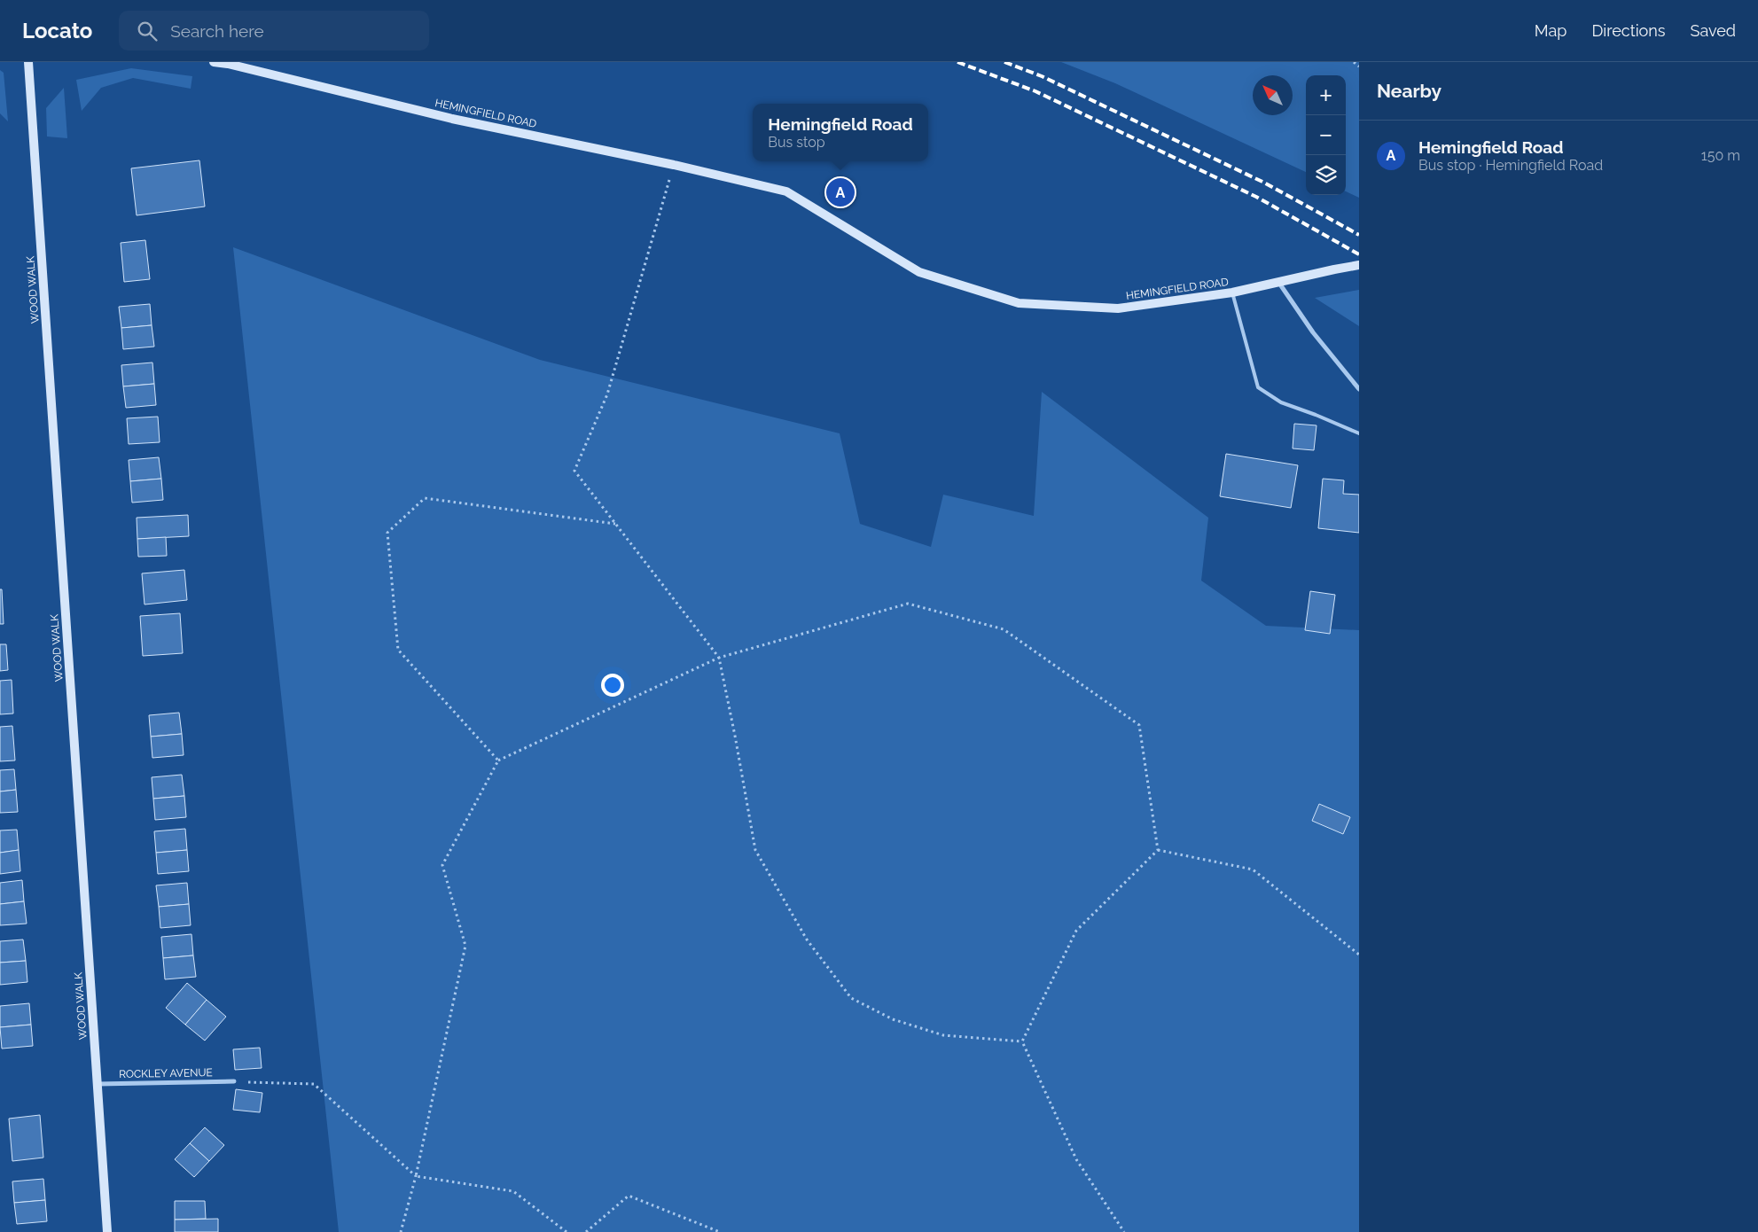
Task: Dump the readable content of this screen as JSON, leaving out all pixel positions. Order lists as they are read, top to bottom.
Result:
{
  "streets": {
    "street": ["HEMINGFIELD ROAD", "WOOD WALK", "ROCKLEY AVENUE"]
  },
  "crossings": [
    ["WOOD WALK", "ROCKLEY AVENUE"]
  ],
  "north": "top left",
  "page": {
    "header": "Locato",
    "search": "Search here",
    "nav": ["Map", "Directions", "Saved"],
    "heading": "Nearby",
    "map_buttons": ["+", "−"],
    "popup": ["Hemingfield Road", "Bus stop"],
    "list": [
      {
        "mark": "A",
        "name": "Hemingfield Road",
        "note": "Bus stop · Hemingfield Road",
        "value": "150 m"
      }
    ],
    "pins": "A"
  }
}
